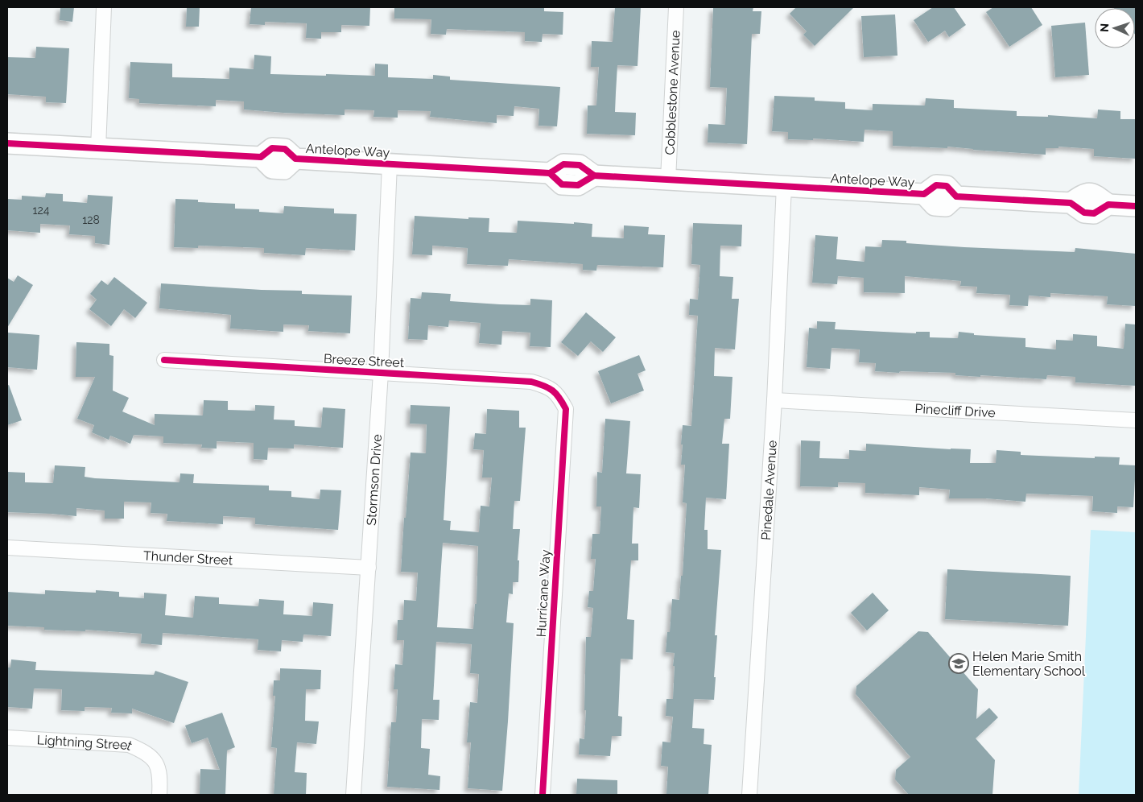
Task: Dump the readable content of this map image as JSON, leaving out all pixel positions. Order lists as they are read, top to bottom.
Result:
{
  "streets": {
    "street": [
      "Cobblestone Avenue",
      "Antelope Way",
      "Breeze Street",
      "Pinecliff Drive",
      "Stormson Drive",
      "Pinedale Avenue",
      "Thunder Street",
      "Hurricane Way",
      "Lightning Street"
    ]
  },
  "crossings": [
    ["Cobblestone Avenue", "Antelope Way"],
    ["Antelope Way", "Stormson Drive"],
    ["Antelope Way", "Pinedale Avenue"],
    ["Breeze Street", "Stormson Drive"],
    ["Breeze Street", "Hurricane Way"],
    ["Pinecliff Drive", "Pinedale Avenue"],
    ["Stormson Drive", "Thunder Street"]
  ],
  "places": {
    "school or university": ["Helen Marie Smith Elementary School"]
  },
  "house_numbers": ["124", "128"],
  "north": "left"
}
